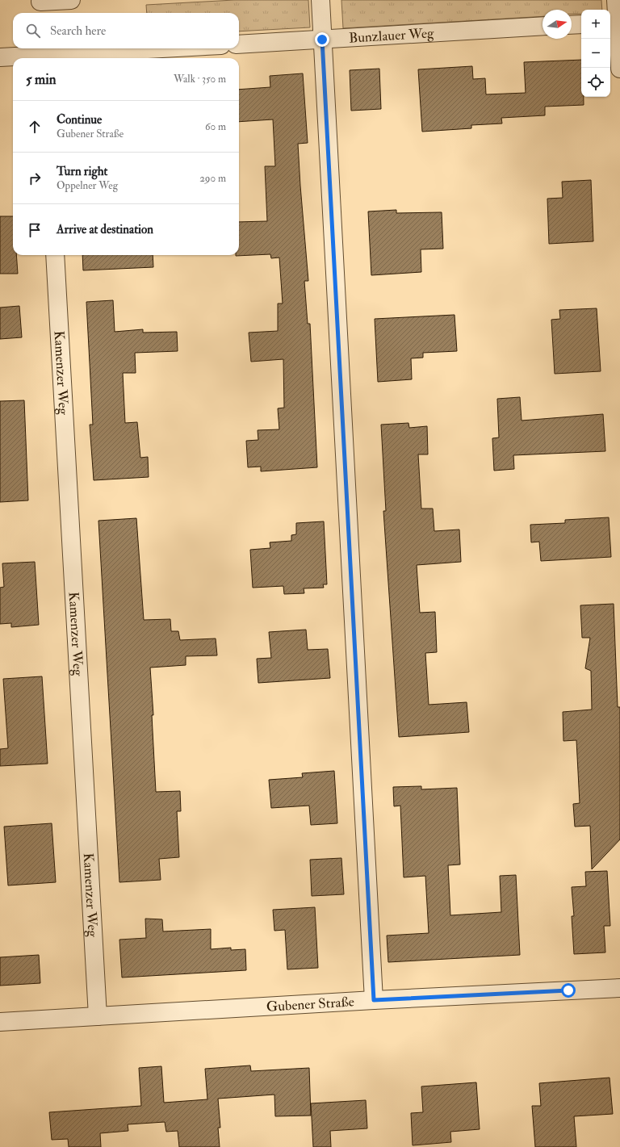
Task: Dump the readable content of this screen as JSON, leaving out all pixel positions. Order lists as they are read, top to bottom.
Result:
{
  "streets": {
    "street": ["Bunzlauer Weg", "Kamenzer Weg", "Gubener Straße"]
  },
  "crossings": [
    ["Kamenzer Weg", "Gubener Straße"]
  ],
  "north": "right",
  "page": {
    "map_buttons": ["+", "−"],
    "search": "Search here",
    "heading": ["5 min", "Walk · 350 m"],
    "list": [
      ["Continue", "Gubener Straße", "60 m"],
      ["Turn right", "Oppelner Weg", "290 m"],
      "Arrive at destination"
    ]
  }
}
